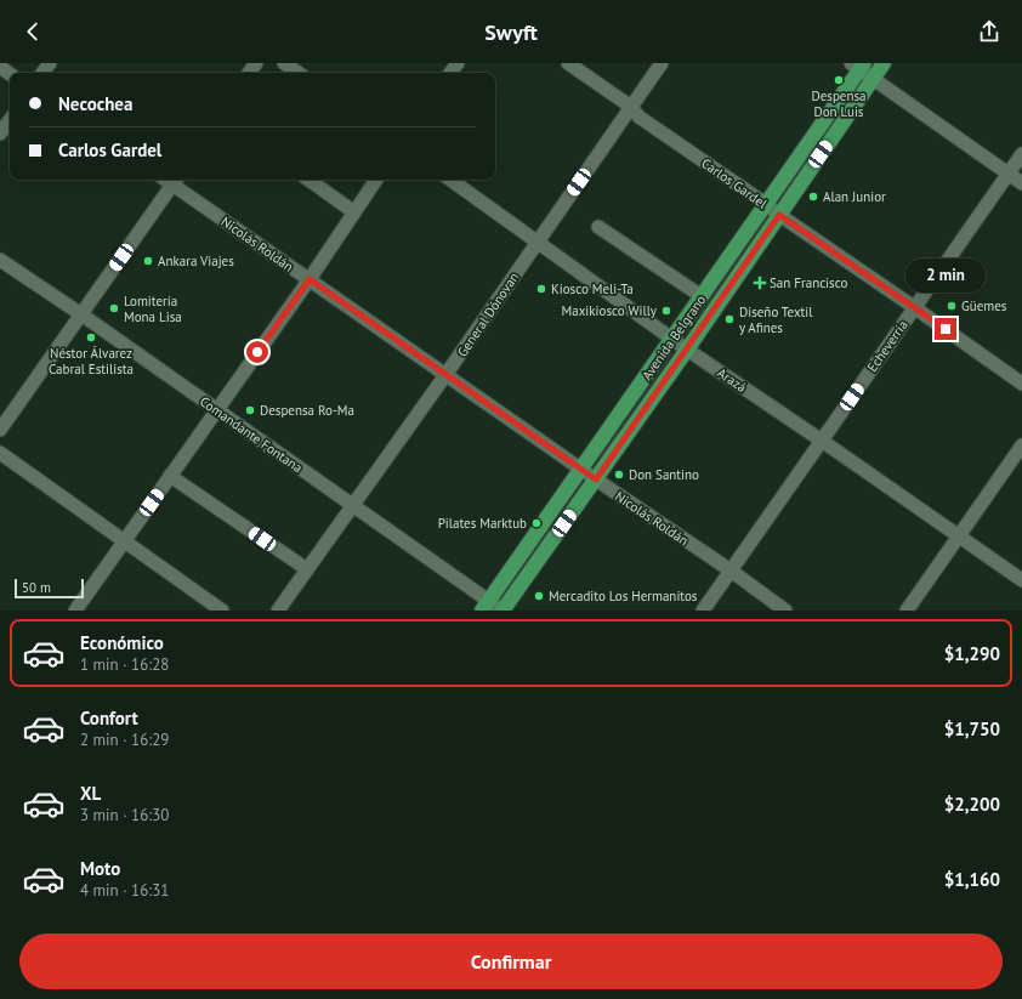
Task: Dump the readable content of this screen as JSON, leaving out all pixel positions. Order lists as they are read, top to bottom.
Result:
{
  "streets": {
    "main road": ["Avenida Belgrano"],
    "street": [
      "Carlos Gardel",
      "Nicolás Roldán",
      "General Dónovan",
      "Echeverría",
      "Arazá",
      "Comandante Fontana"
    ]
  },
  "crossings": [
    ["Carlos Gardel", "General Dónovan"],
    ["Carlos Gardel", "Avenida Belgrano"],
    ["Carlos Gardel", "Echeverría"],
    ["Nicolás Roldán", "General Dónovan"],
    ["Nicolás Roldán", "Avenida Belgrano"],
    ["Nicolás Roldán", "Echeverría"],
    ["General Dónovan", "Arazá"],
    ["General Dónovan", "Comandante Fontana"],
    ["Avenida Belgrano", "Arazá"],
    ["Avenida Belgrano", "Comandante Fontana"],
    ["Echeverría", "Arazá"]
  ],
  "places": {
    "other": [
      "Despensa Don Luis",
      "Alan Junior",
      "Ankara Viajes",
      "Kiosco Meli-Ta",
      "Güemes",
      "Lomitería Mona Lisa",
      "Maxikiosco Willy",
      "Diseño Textil y Afines",
      "Néstor Álvarez Cabral Estilista",
      "Despensa Ro-Ma",
      "Don Santino",
      "Pilates Marktub",
      "Mercadito Los Hermanitos"
    ],
    "health": ["San Francisco"]
  },
  "scale_bar": "50 m",
  "page": {
    "header": "Swyft",
    "banner": ["Necochea", "Carlos Gardel"],
    "bubble": "2 min",
    "scale": "50 m",
    "list": [
      {
        "name": "Económico",
        "note": "1 min · 16:28",
        "value": "$1,290"
      },
      {
        "name": "Confort",
        "note": "2 min · 16:29",
        "value": "$1,750"
      },
      {
        "name": "XL",
        "note": "3 min · 16:30",
        "value": "$2,200"
      },
      {
        "name": "Moto",
        "note": "4 min · 16:31",
        "value": "$1,160"
      }
    ],
    "buttons": "Confirmar"
  }
}
